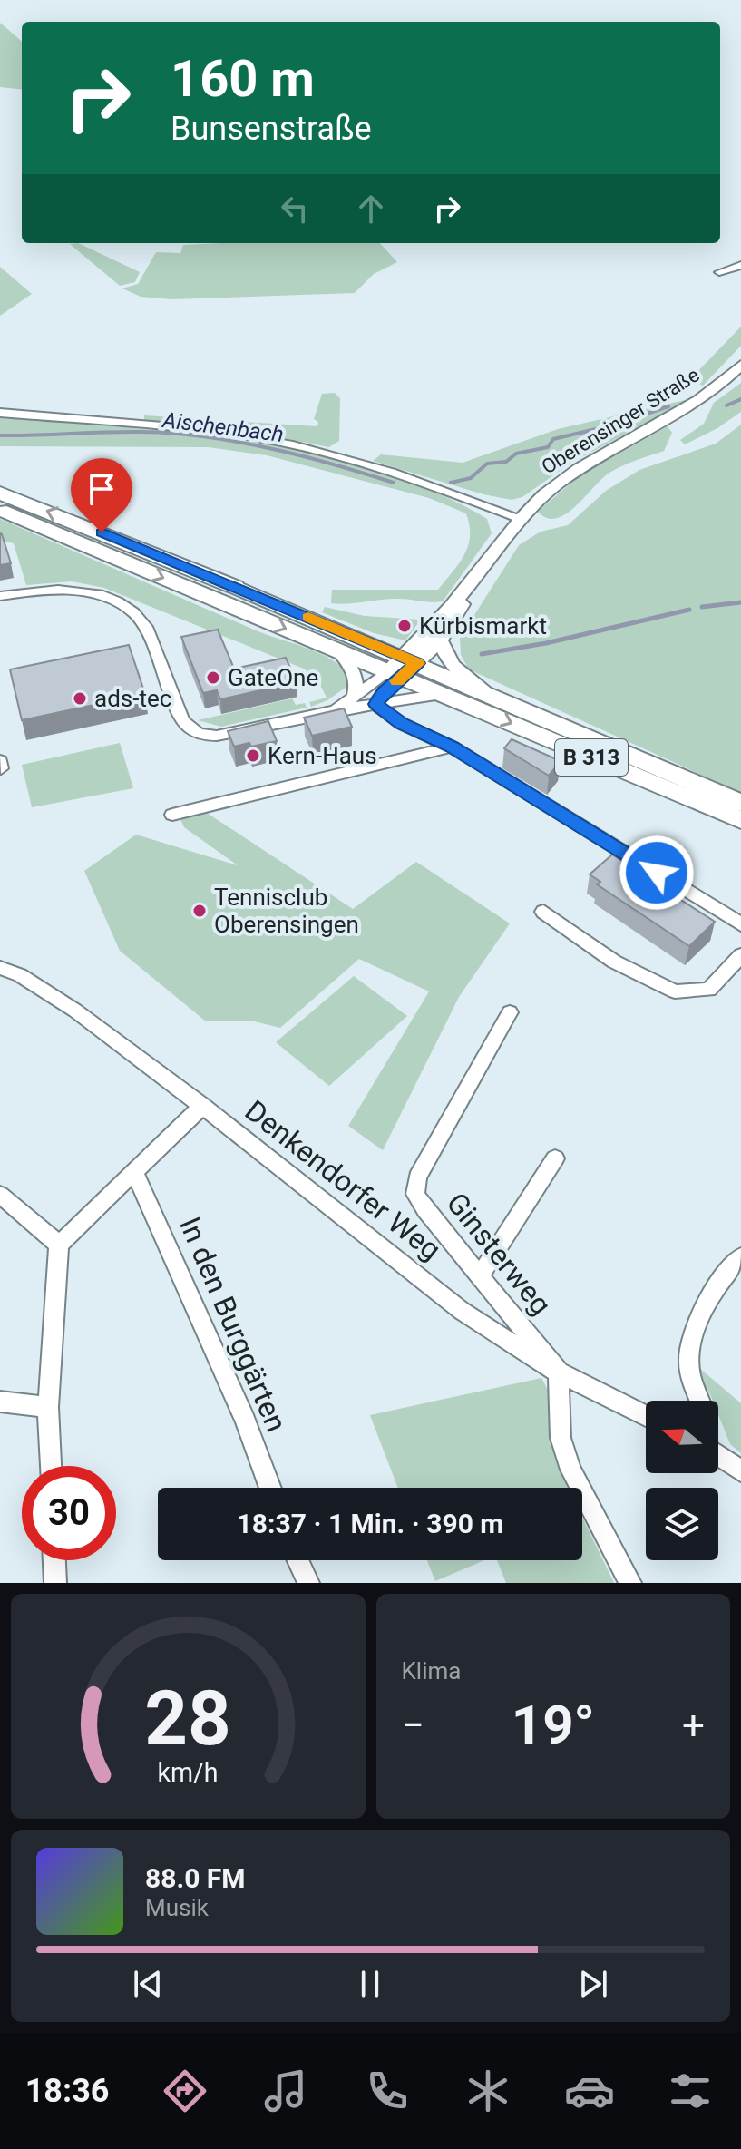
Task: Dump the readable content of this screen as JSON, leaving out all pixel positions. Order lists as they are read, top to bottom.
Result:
{
  "streets": {
    "highway": ["B 313"],
    "street": [
      "Oberensinger Straße",
      "Denkendorfer Weg",
      "Ginsterweg",
      "In den Burggärten"
    ]
  },
  "crossings": [
    ["Oberensinger Straße", "B 313"],
    ["Denkendorfer Weg", "Ginsterweg"]
  ],
  "water": ["Aischenbach"],
  "places": [
    "Kürbismarkt",
    "GateOne",
    "ads-tec",
    "Kern-Haus",
    "Tennisclub Oberensingen"
  ],
  "north": "left",
  "page": {
    "turn": ["160 m", "Bunsenstraße"],
    "limit": "30",
    "trip": "18:37 · 1 Min. · 390 m",
    "tile": "Klima",
    "heat": ["−", "19°", "+"],
    "song": ["88.0 FM", "Musik"],
    "tabs": "18:36",
    "gauge": ["28", "km/h"]
  }
}
